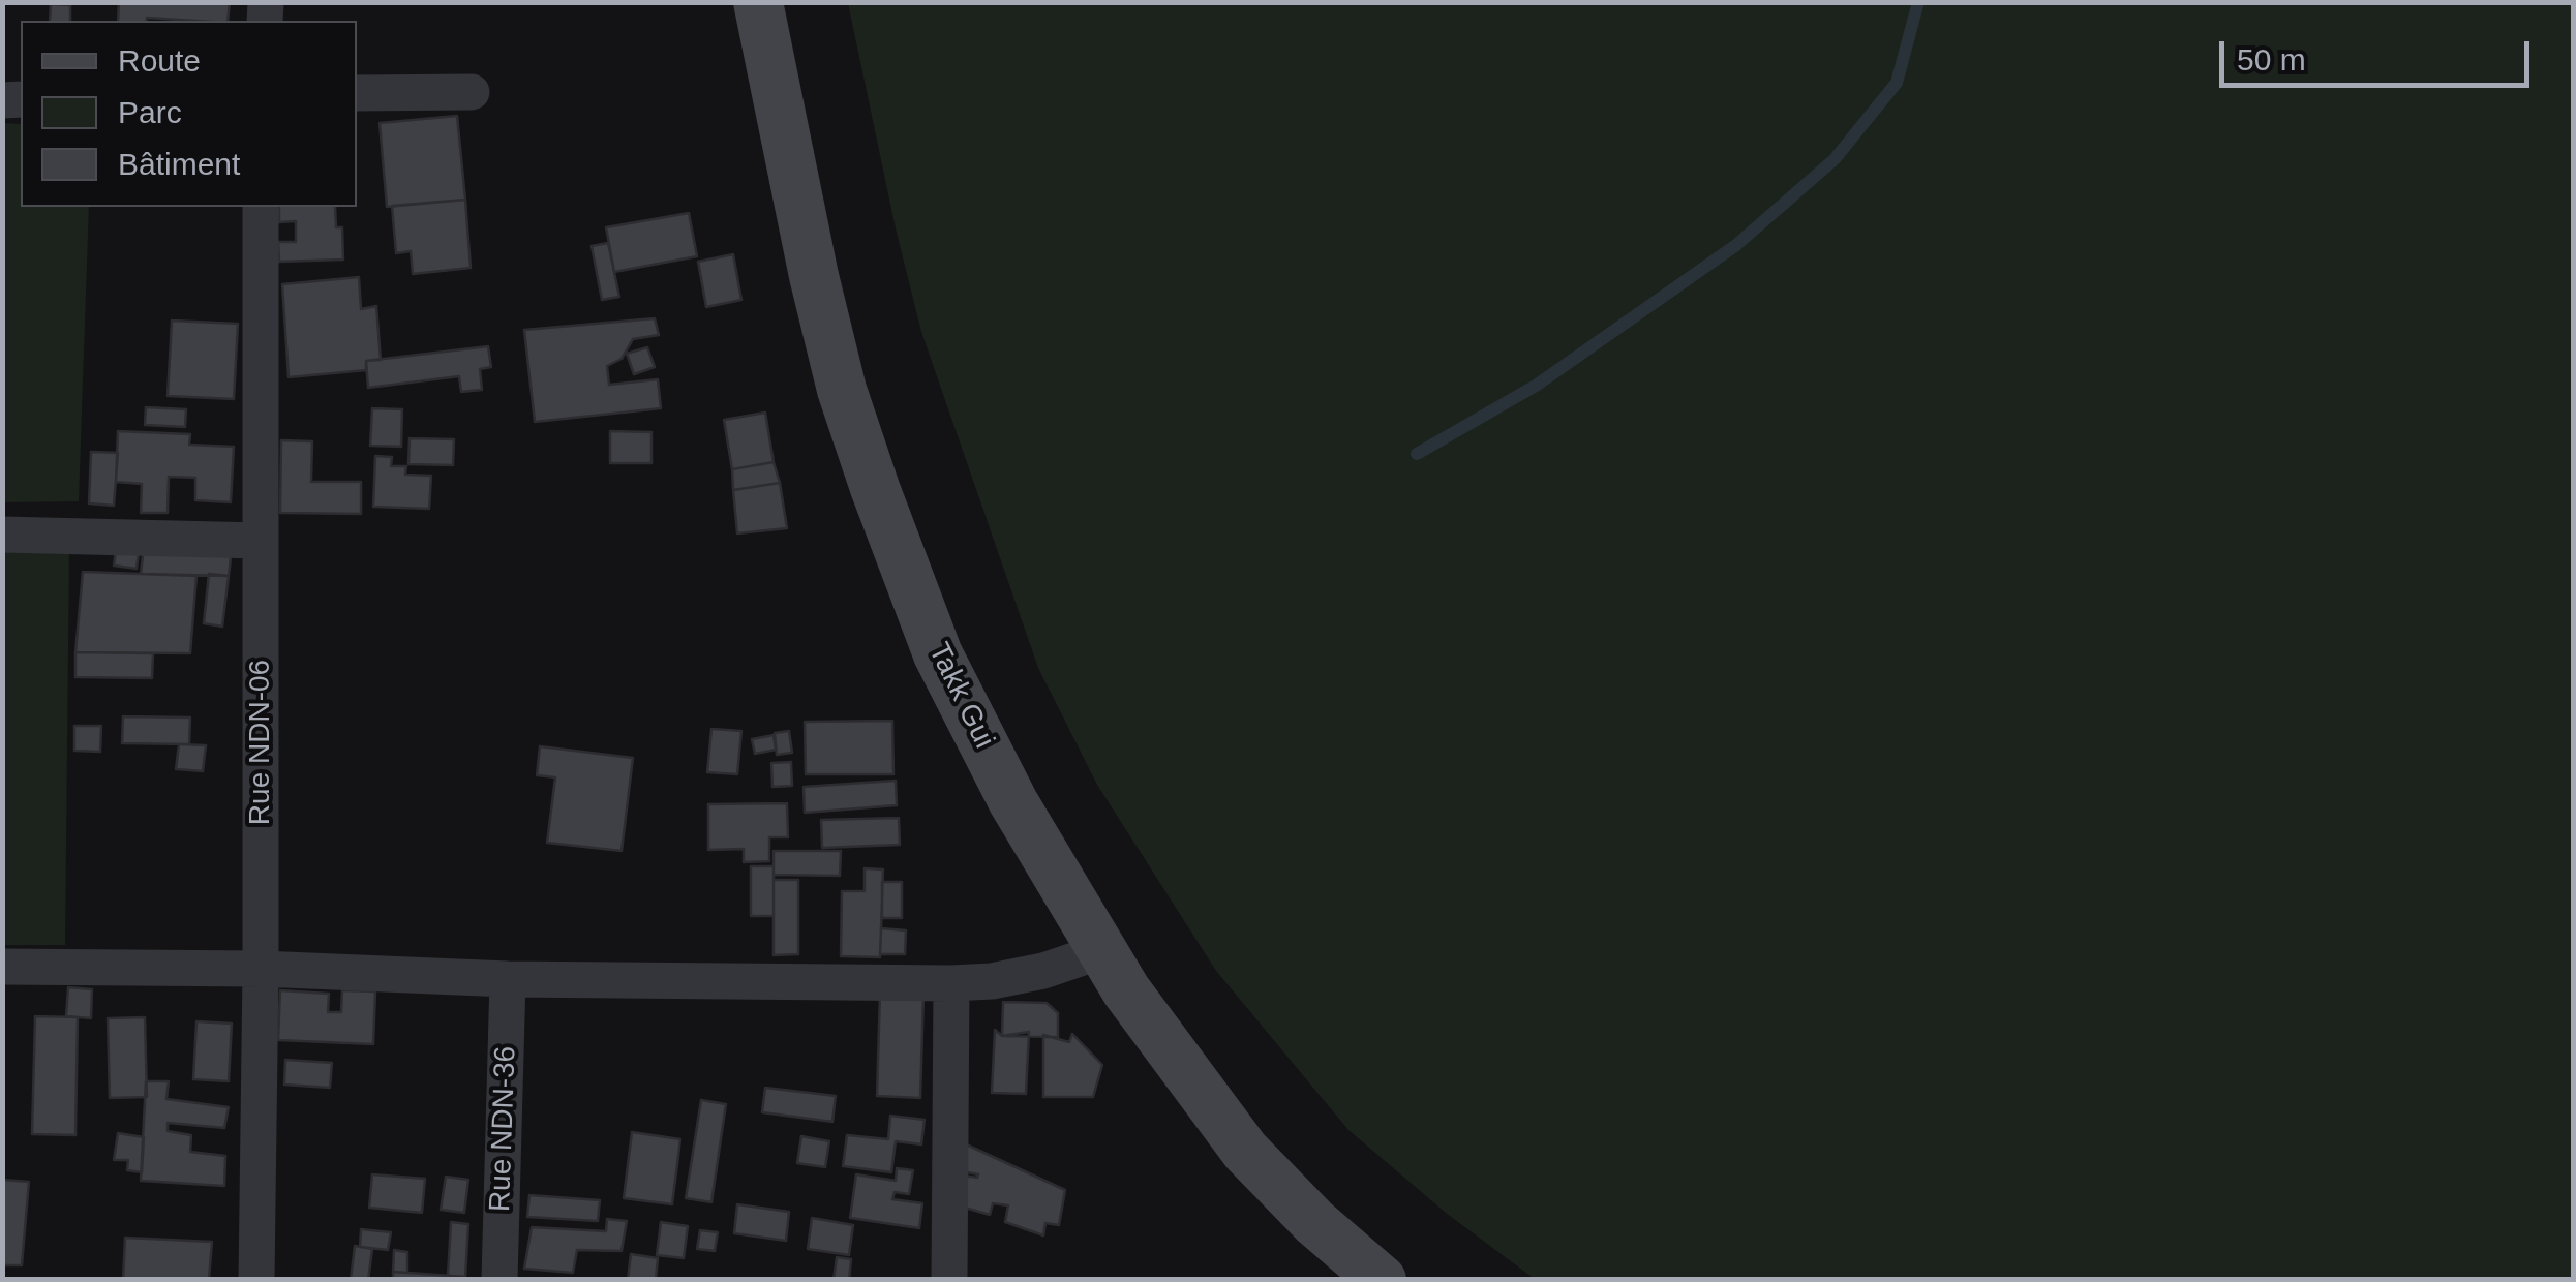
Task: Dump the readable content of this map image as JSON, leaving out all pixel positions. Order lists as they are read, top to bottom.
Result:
{
  "streets": {
    "street": ["Takk Gui", "Rue NDN-06", "Rue NDN-36"]
  },
  "legend": ["Route", "Parc", "Bâtiment"],
  "scale_bar": "50 m"
}
